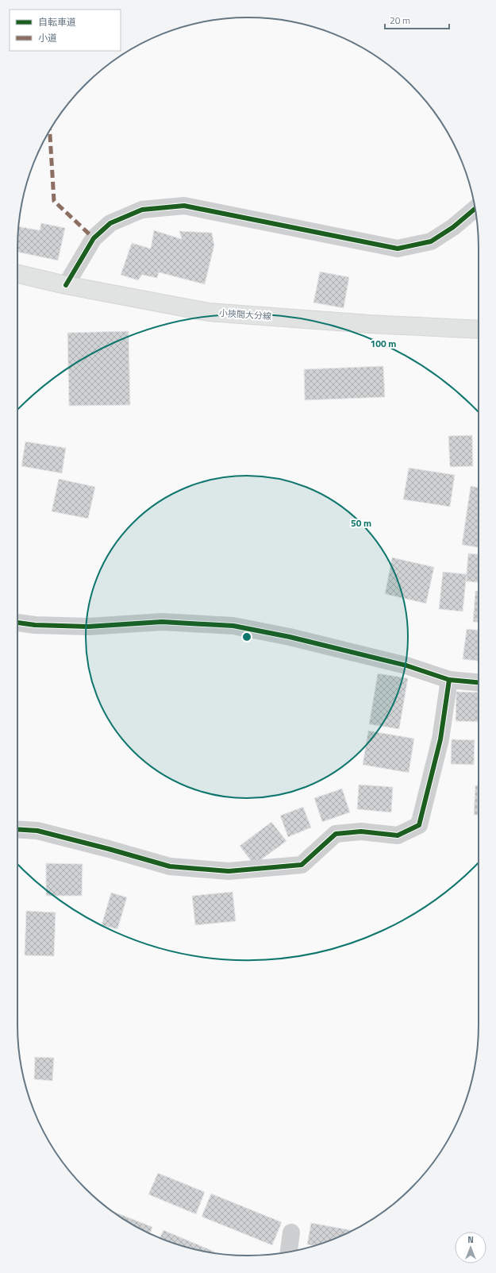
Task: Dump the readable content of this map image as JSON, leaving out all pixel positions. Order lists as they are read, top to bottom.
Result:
{
  "streets": {
    "main road": ["小挾間大分線"]
  },
  "legend": ["自転車道", "小道"],
  "scale_bar": "20 m",
  "north": "top",
  "rings": ["100 m", "50 m"]
}
